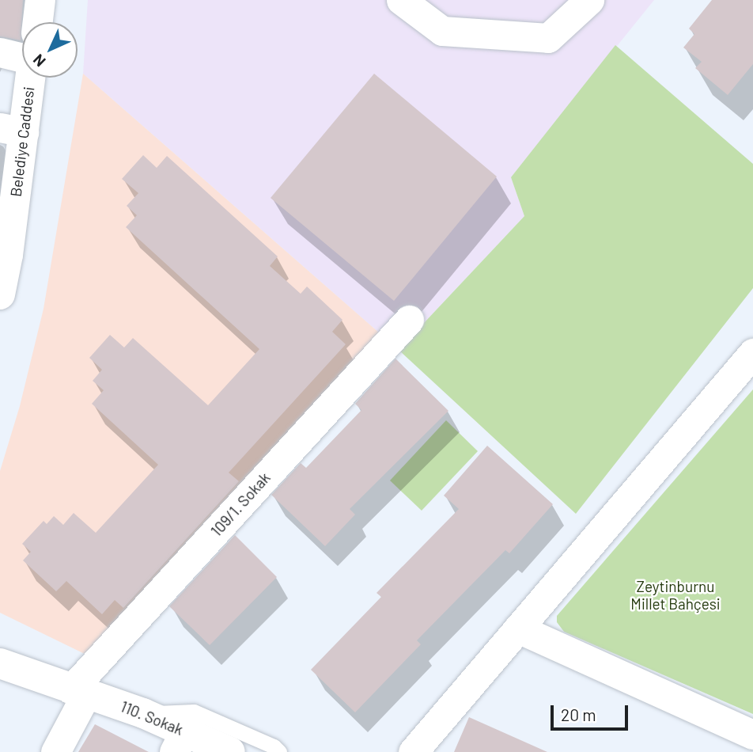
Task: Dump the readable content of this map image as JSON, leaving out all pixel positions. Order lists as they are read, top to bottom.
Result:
{
  "streets": {
    "street": ["Belediye Caddesi", "109/1. Sokak", "110. Sokak"]
  },
  "crossings": [
    ["109/1. Sokak", "110. Sokak"]
  ],
  "parks": ["Zeytinburnu Millet Bahçesi"],
  "scale_bar": "20 m",
  "north": "bottom left"
}
